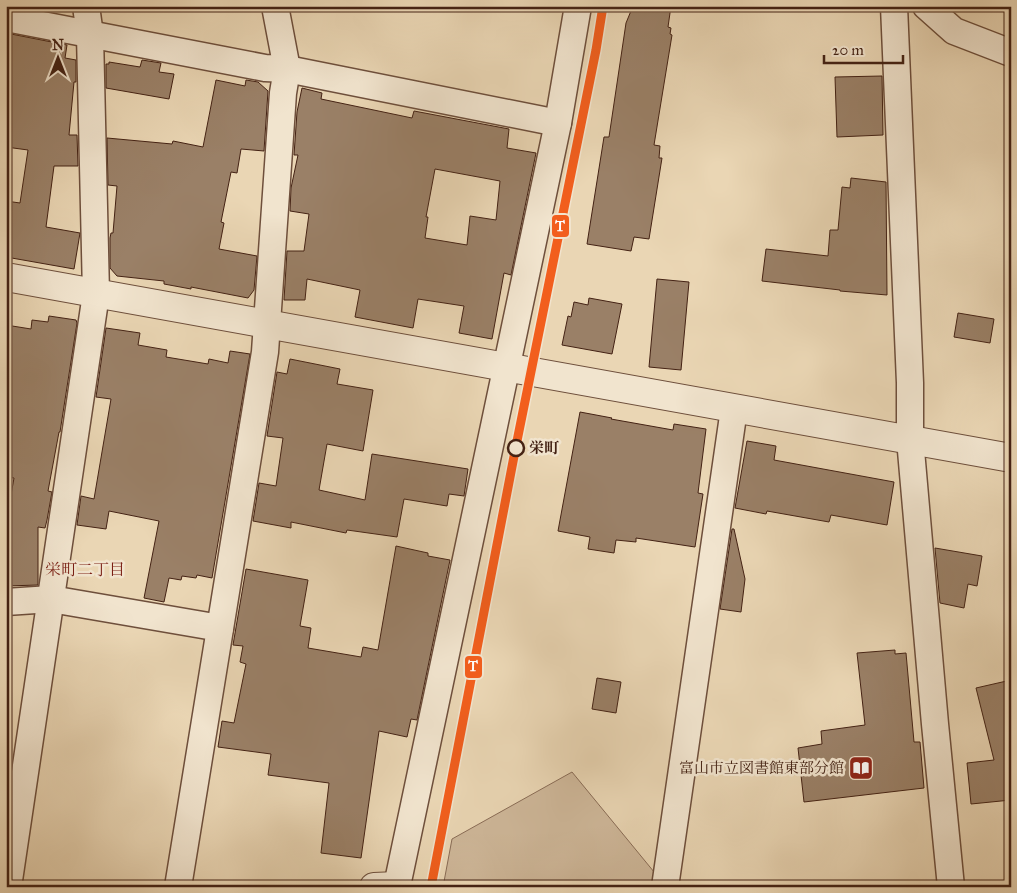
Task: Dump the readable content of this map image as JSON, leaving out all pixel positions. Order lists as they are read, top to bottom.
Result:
{
  "districts": ["栄町二丁目"],
  "places": {
    "other": ["栄町"],
    "library": ["富山市立図書館東部分館"]
  },
  "lines": ["transit line T"],
  "scale_bar": "20 m",
  "north": "top"
}
